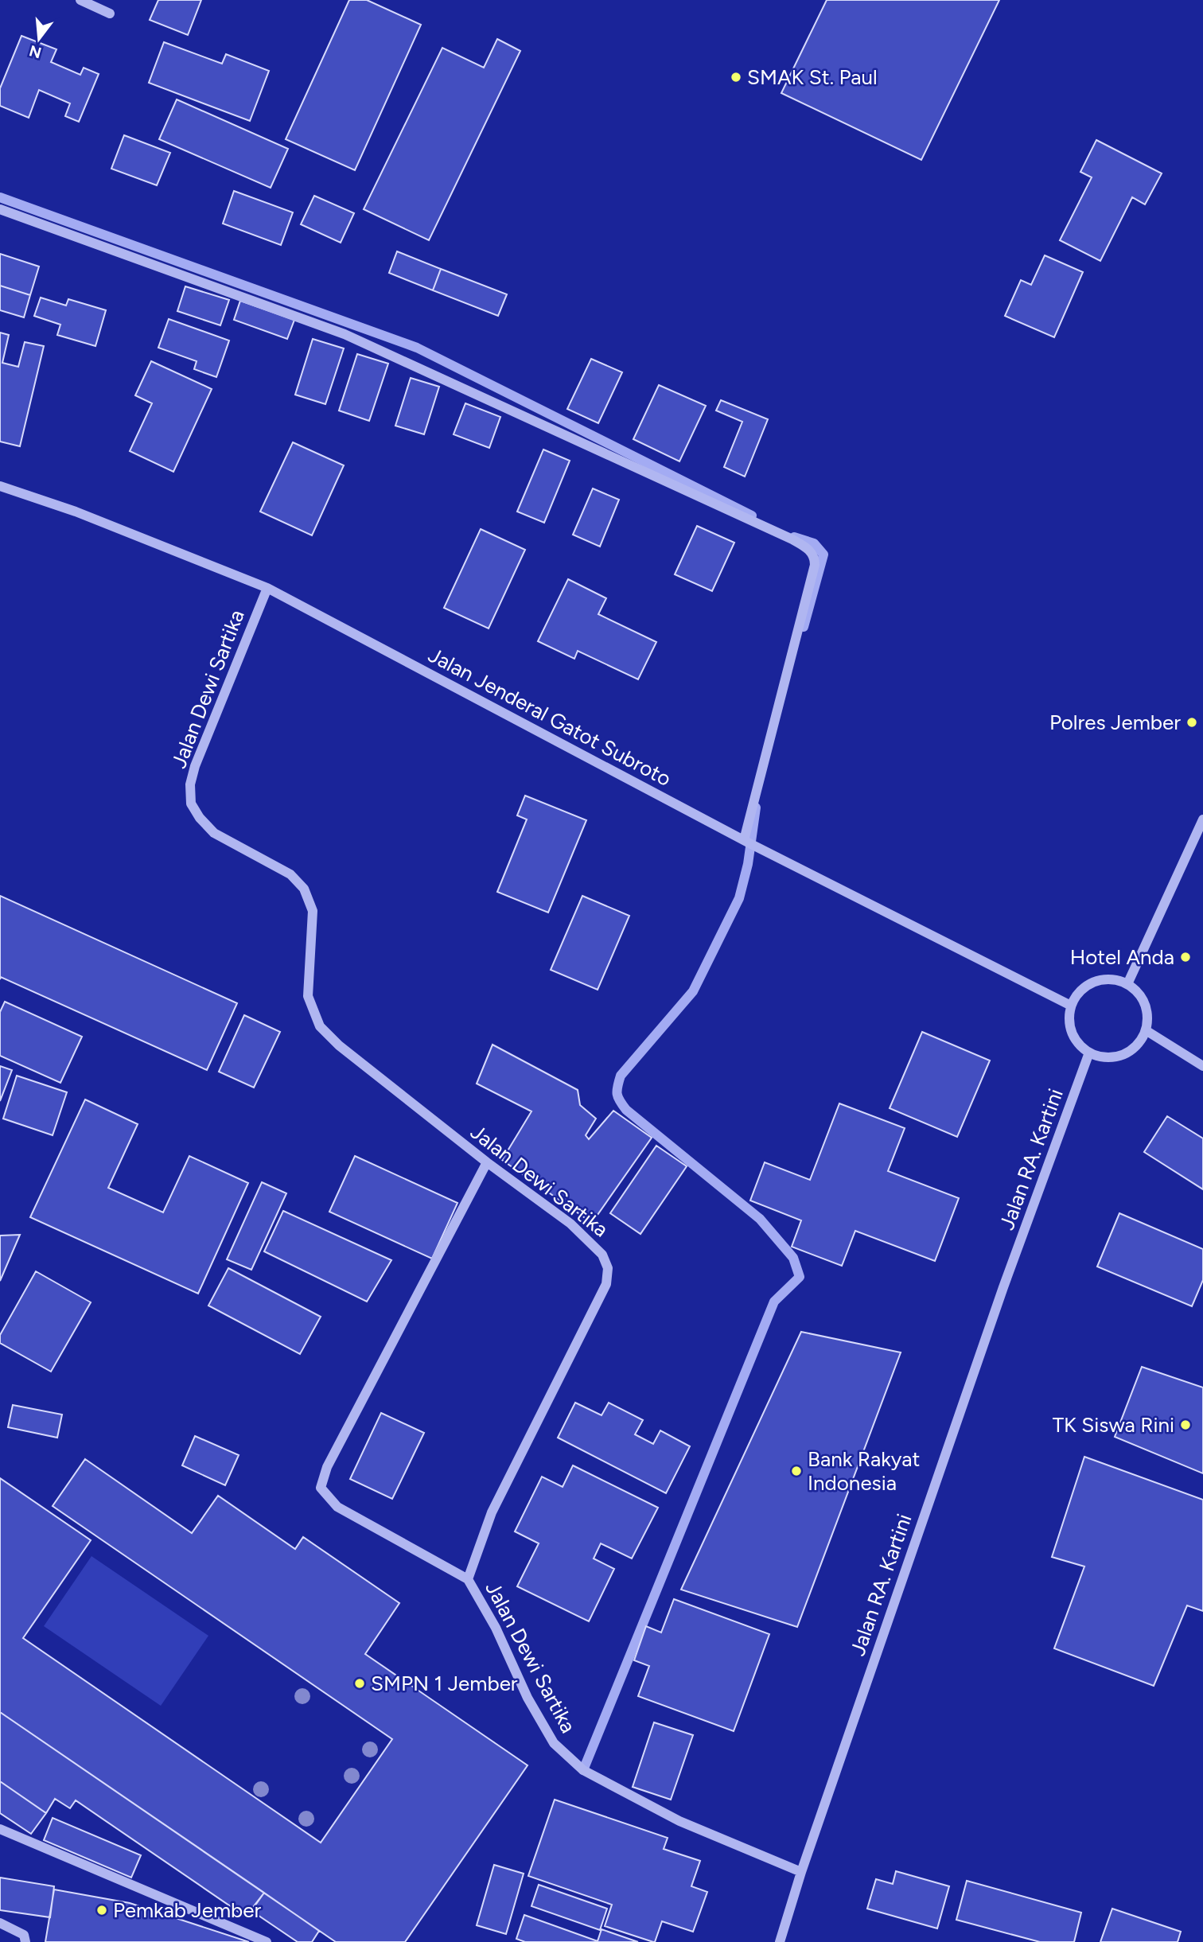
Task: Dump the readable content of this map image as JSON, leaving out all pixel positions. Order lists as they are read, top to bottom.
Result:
{
  "streets": {
    "street": ["Jalan Dewi Sartika", "Jalan Jenderal Gatot Subroto", "Jalan RA. Kartini"]
  },
  "crossings": [
    ["Jalan Dewi Sartika", "Jalan Jenderal Gatot Subroto"],
    ["Jalan Dewi Sartika", "Jalan RA. Kartini"],
    ["Jalan Jenderal Gatot Subroto", "Jalan RA. Kartini"]
  ],
  "places": [
    "SMAK St. Paul",
    "Polres Jember",
    "Hotel Anda",
    "TK Siswa Rini",
    "Bank Rakyat Indonesia",
    "SMPN 1 Jember",
    "Pemkab Jember"
  ],
  "north": "bottom"
}
